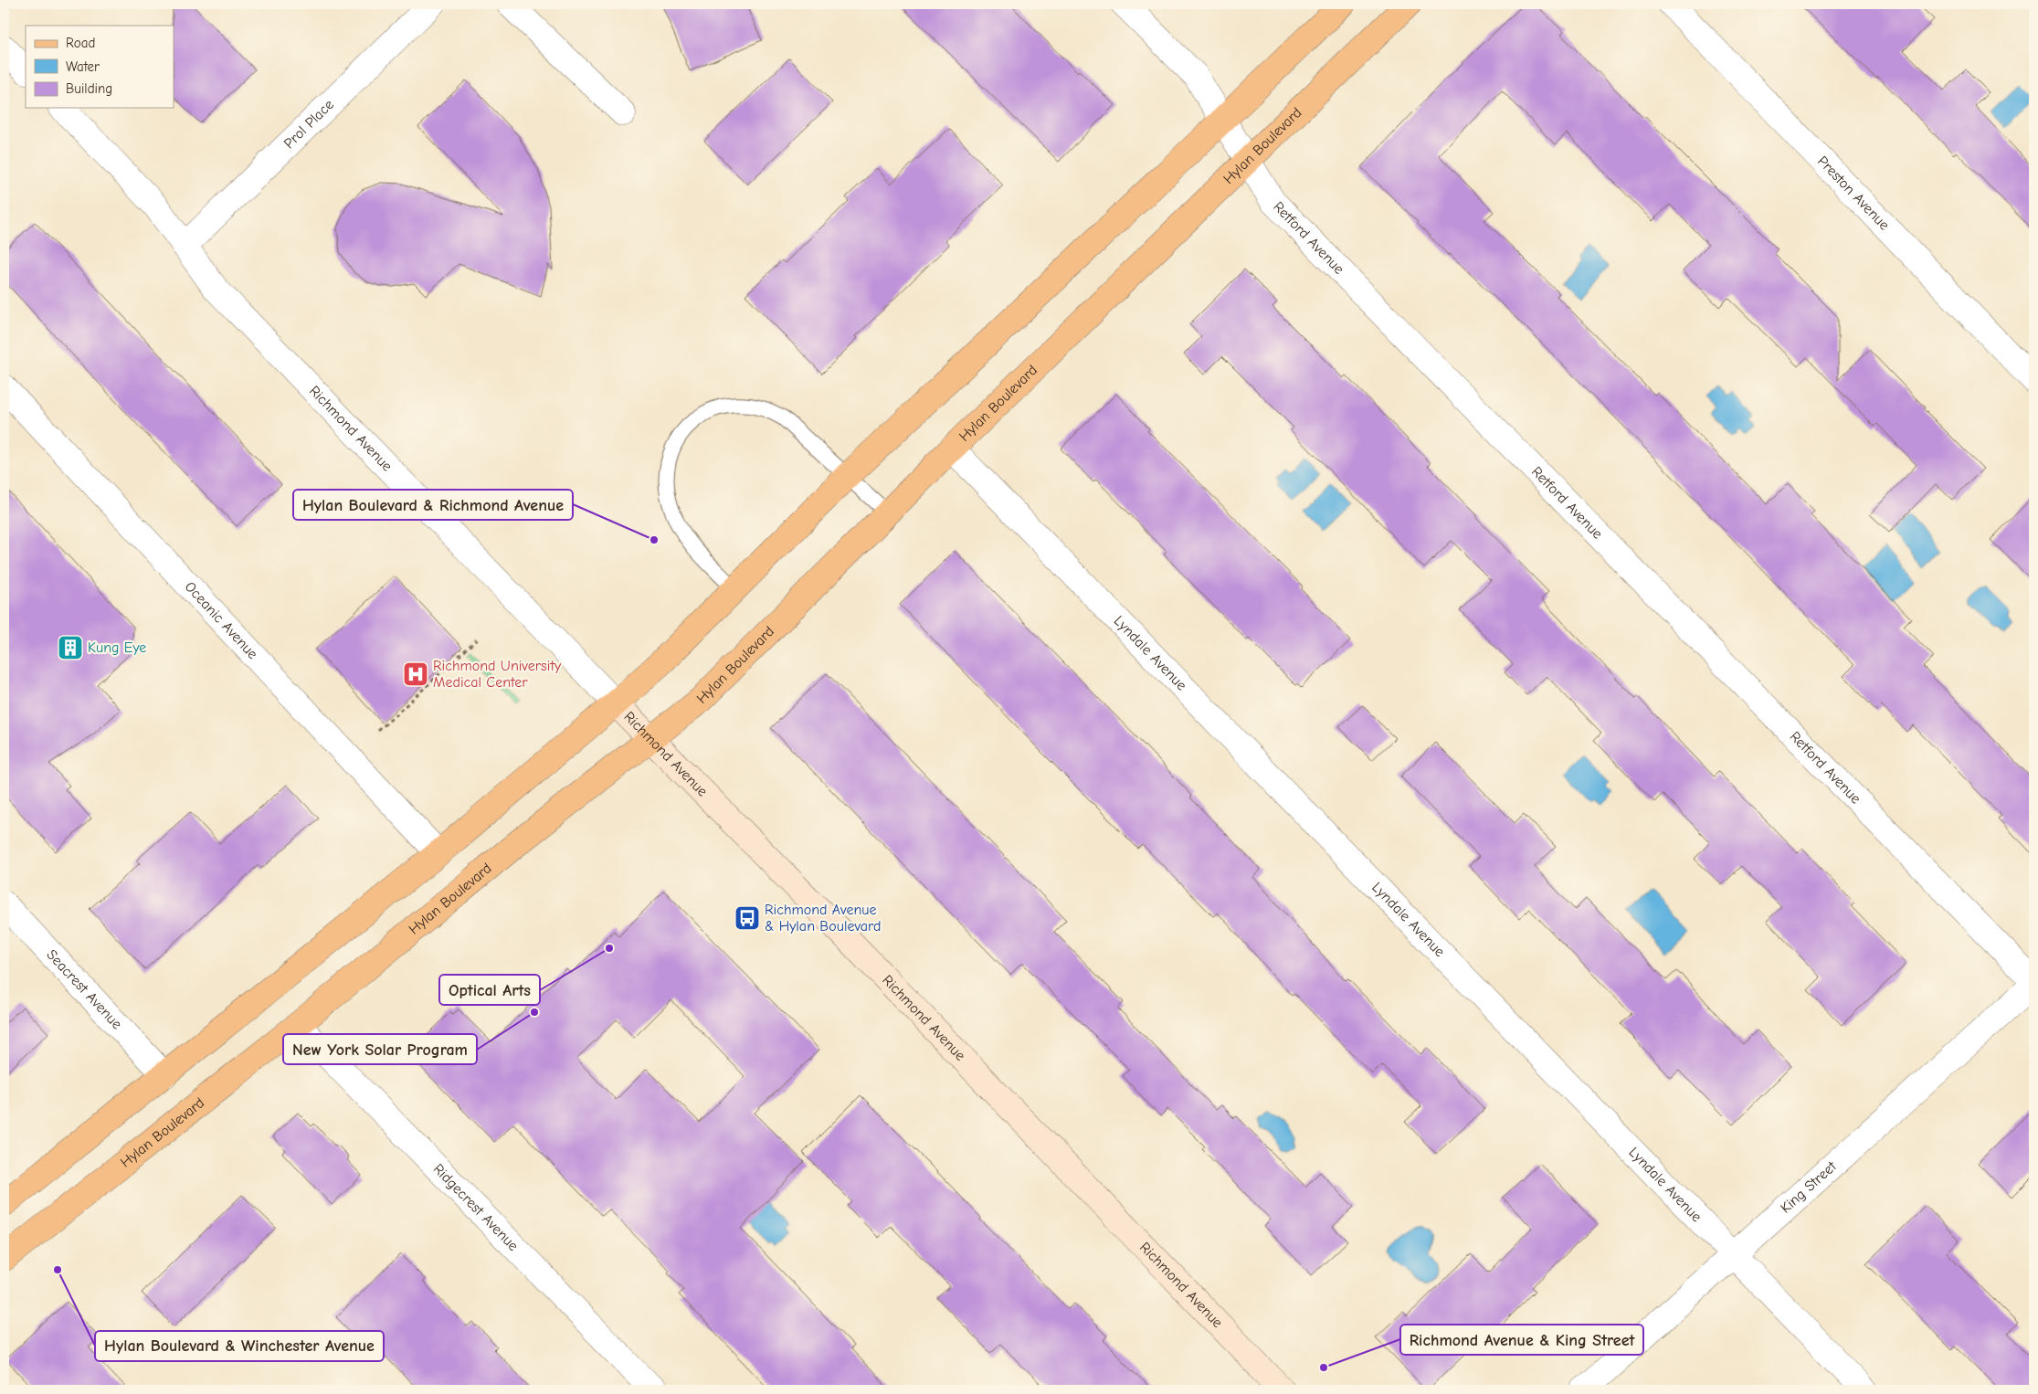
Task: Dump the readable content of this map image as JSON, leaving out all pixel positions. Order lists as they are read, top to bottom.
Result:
{
  "streets": {
    "main road": ["Hylan Boulevard", "Richmond Avenue"],
    "street": [
      "Prol Place",
      "Preston Avenue",
      "Retford Avenue",
      "Oceanic Avenue",
      "Lyndale Avenue",
      "Seacrest Avenue",
      "King Street",
      "Ridgecrest Avenue"
    ]
  },
  "crossings": [
    ["Prol Place", "Richmond Avenue"],
    ["Hylan Boulevard", "Retford Avenue"],
    ["Hylan Boulevard", "Richmond Avenue"],
    ["Hylan Boulevard", "Lyndale Avenue"],
    ["Hylan Boulevard", "Ridgecrest Avenue"],
    ["Retford Avenue", "King Street"],
    ["Lyndale Avenue", "King Street"]
  ],
  "places": {
    "other": [
      "Hylan Boulevard & Richmond Avenue",
      "Optical Arts",
      "New York Solar Program",
      "Hylan Boulevard & Winchester Avenue",
      "Richmond Avenue & King Street"
    ],
    "building": ["Kung Eye"],
    "hospital": ["Richmond University Medical Center"],
    "bus stop": ["Richmond Avenue & Hylan Boulevard"]
  },
  "legend": ["Road", "Water", "Building"]
}
